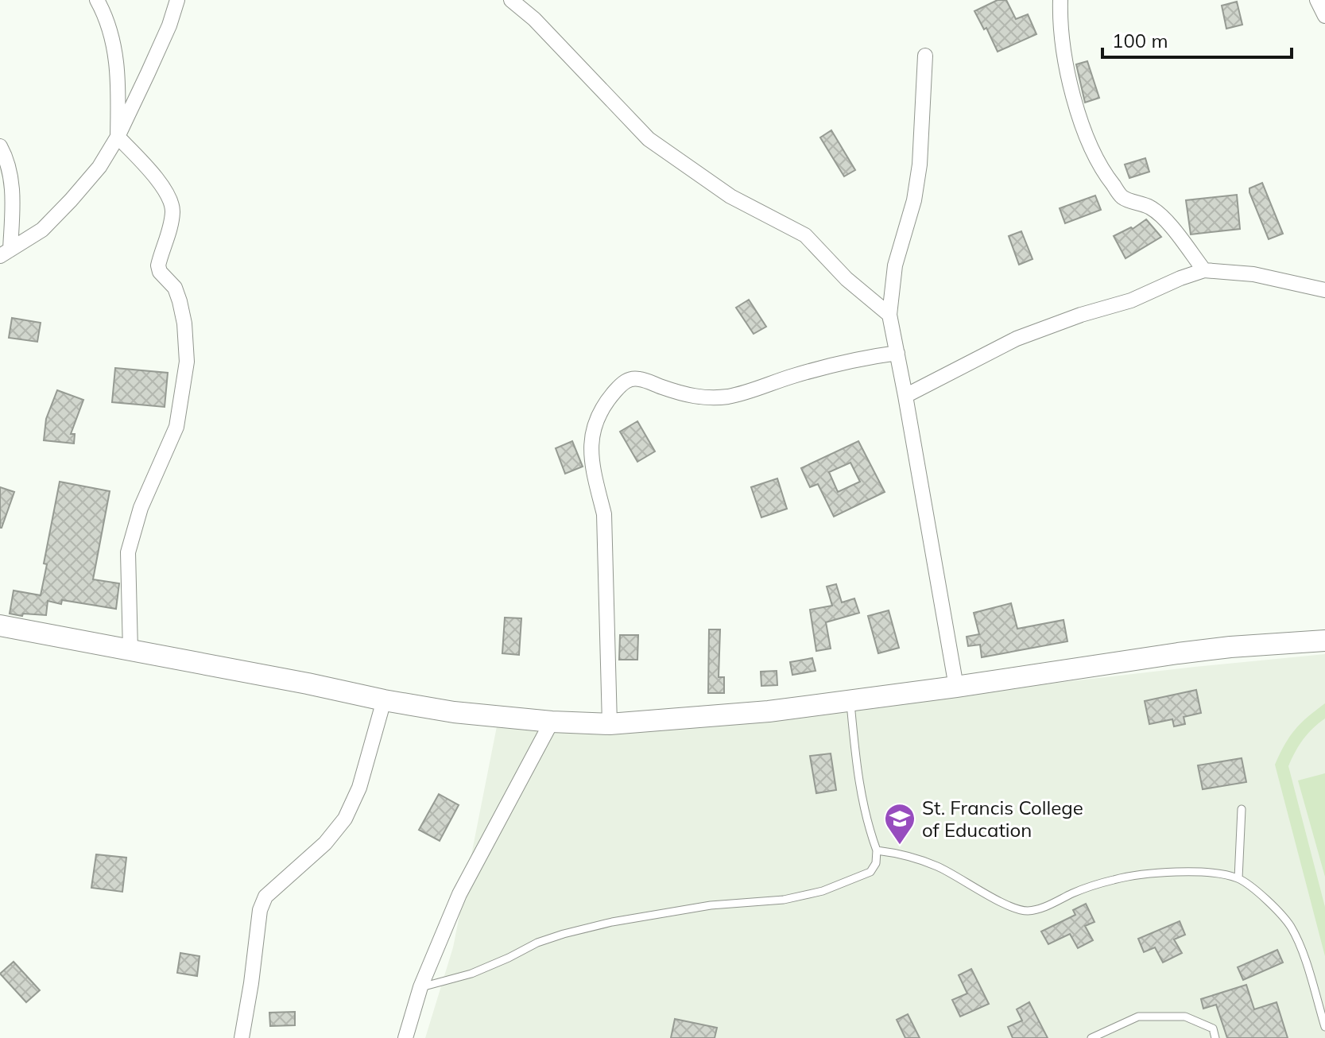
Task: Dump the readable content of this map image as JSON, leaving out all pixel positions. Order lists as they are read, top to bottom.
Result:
{
  "places": {
    "school or university": ["St. Francis College of Education"]
  },
  "scale_bar": "100 m"
}
